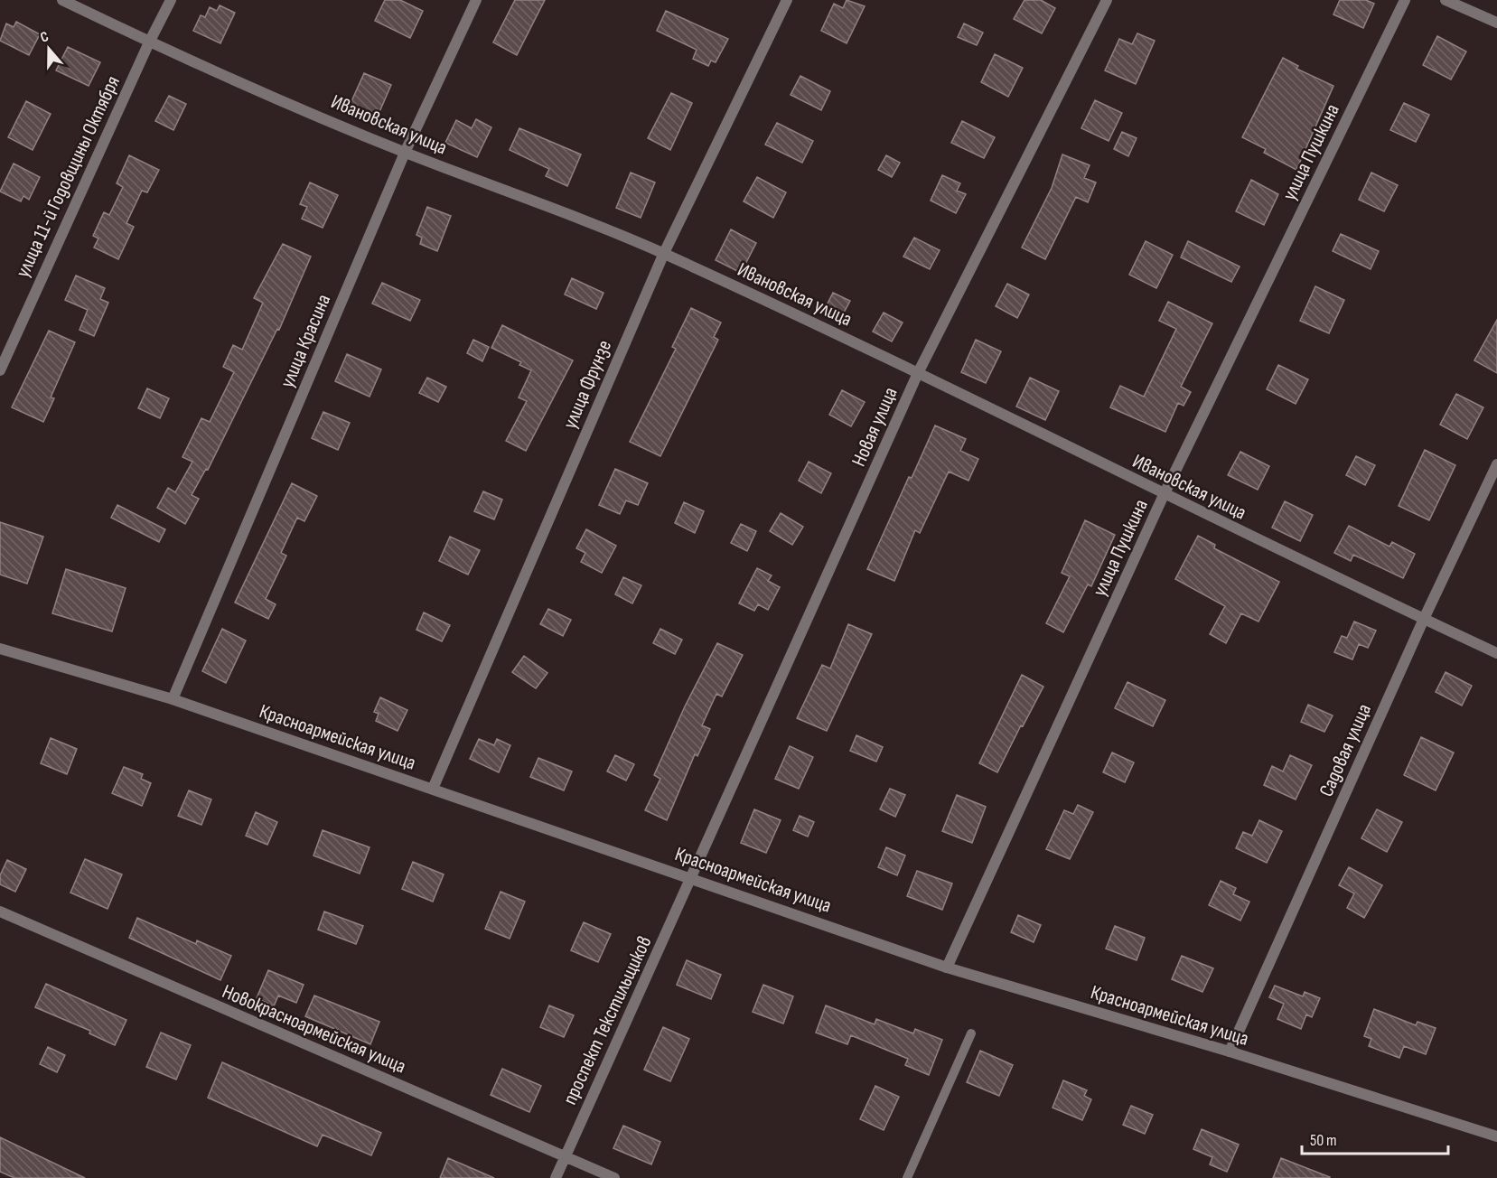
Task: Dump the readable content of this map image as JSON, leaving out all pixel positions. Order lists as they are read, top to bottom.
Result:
{
  "streets": {
    "street": [
      "Ивановская улица",
      "улица Пушкина",
      "улица 11-й Годовщины Октября",
      "улица Красина",
      "улица Фрунзе",
      "Новая улица",
      "Красноармейская улица",
      "Садовая улица",
      "проспект Текстильщиков",
      "Новокрасноармейская улица"
    ]
  },
  "crossings": [
    ["Ивановская улица", "улица Пушкина"],
    ["Ивановская улица", "улица 11-й Годовщины Октября"],
    ["Ивановская улица", "улица Красина"],
    ["Ивановская улица", "улица Фрунзе"],
    ["Ивановская улица", "Новая улица"],
    ["Ивановская улица", "Садовая улица"],
    ["улица Пушкина", "Красноармейская улица"],
    ["улица Красина", "Красноармейская улица"],
    ["улица Фрунзе", "Красноармейская улица"],
    ["Новая улица", "Красноармейская улица"],
    ["Новая улица", "проспект Текстильщиков"],
    ["Красноармейская улица", "Садовая улица"],
    ["Красноармейская улица", "проспект Текстильщиков"],
    ["проспект Текстильщиков", "Новокрасноармейская улица"]
  ],
  "scale_bar": "50 m",
  "north": "top"
}
